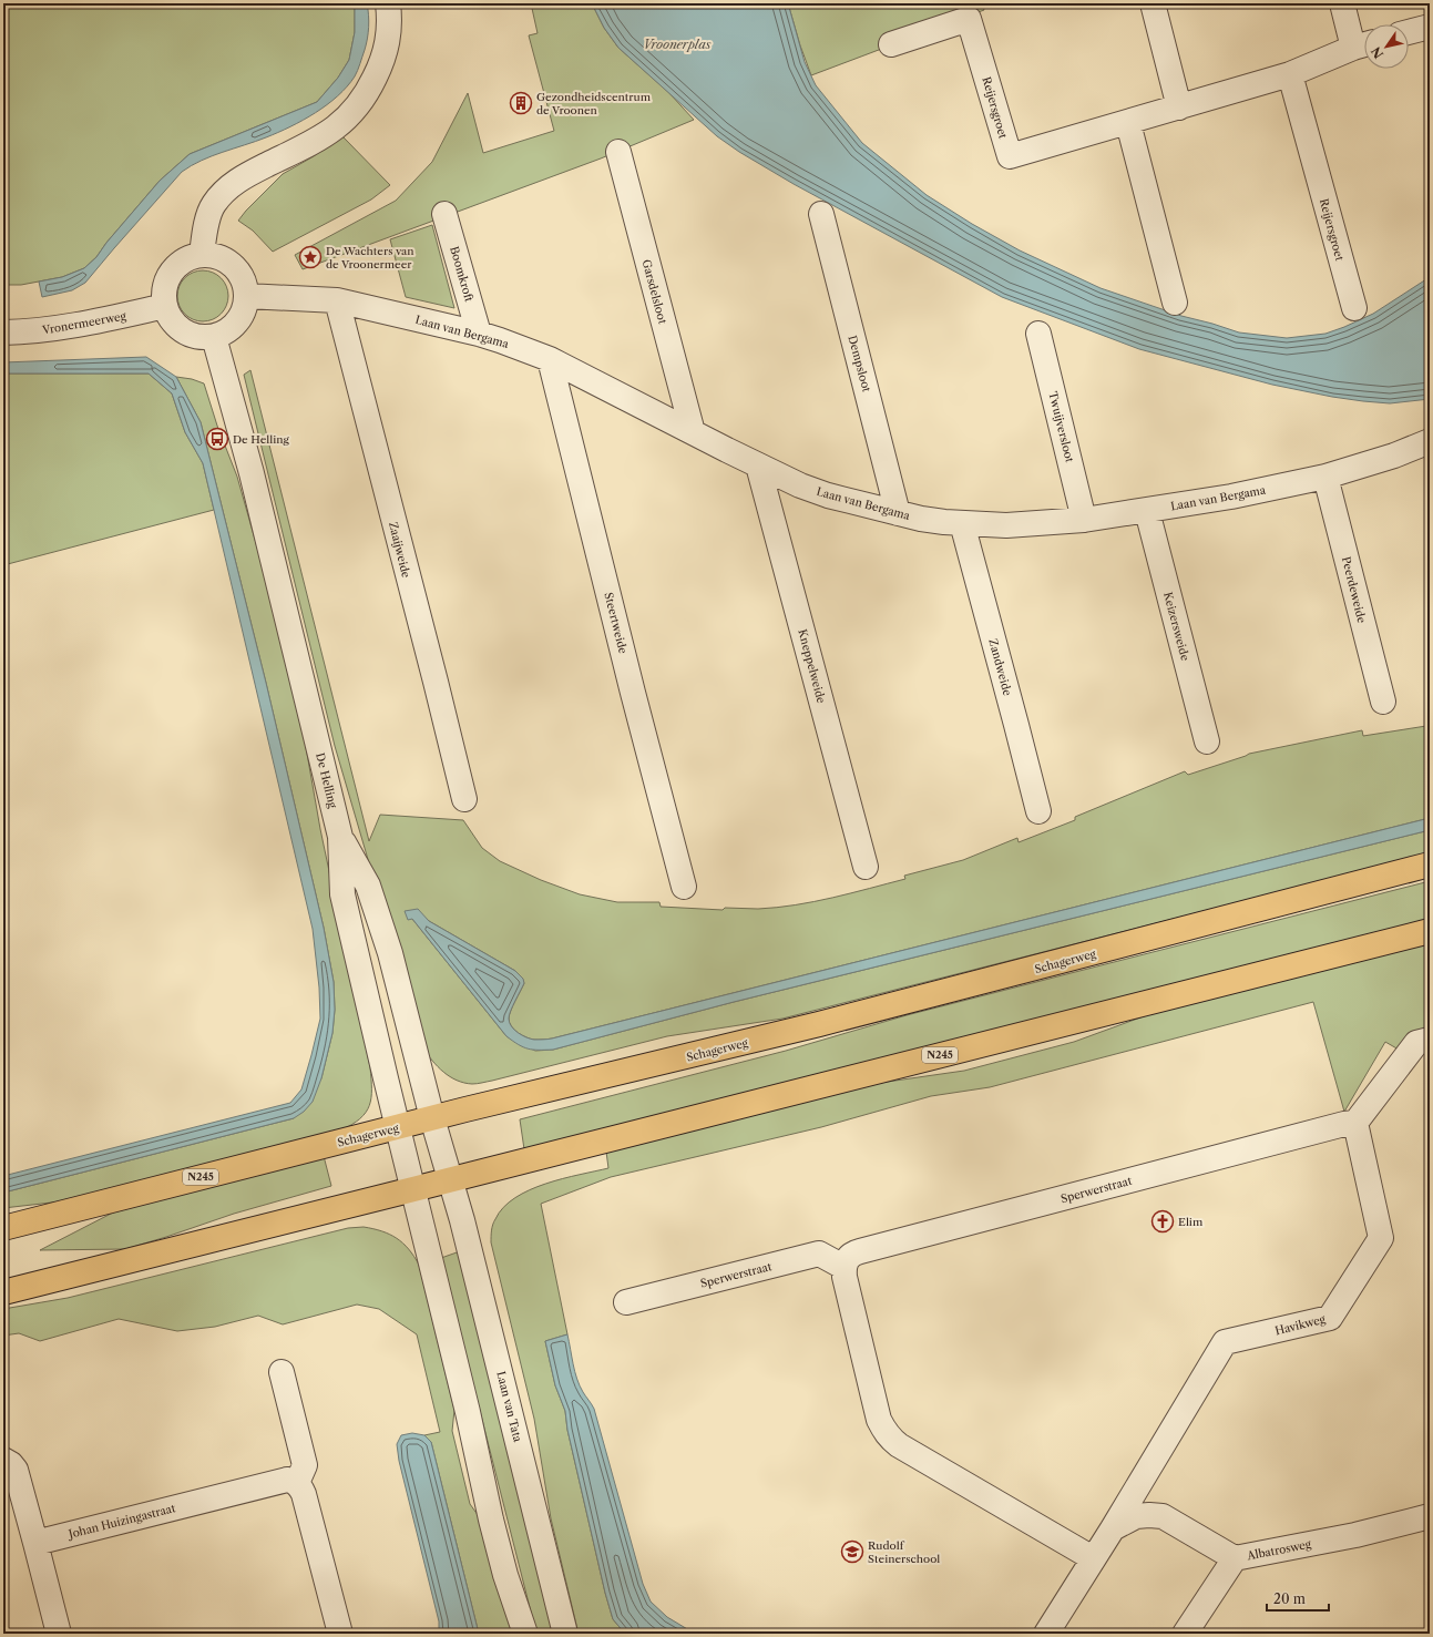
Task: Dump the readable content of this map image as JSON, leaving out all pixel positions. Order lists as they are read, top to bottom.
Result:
{
  "streets": {
    "main road": ["Schagerweg", "N245"],
    "street": [
      "Reijersgroet",
      "Boomkroft",
      "Garsdelsloot",
      "Vronermeerweg",
      "Laan van Bergama",
      "Dempsloot",
      "Twuijversloot",
      "Zaaijweide",
      "Peerdeweide",
      "Steertweide",
      "Keizersweide",
      "Kneppelweide",
      "Zandweide",
      "De Helling",
      "Sperwerstraat",
      "Havikweg",
      "Laan van Tata",
      "Johan Huizingastraat",
      "Albatrosweg"
    ]
  },
  "crossings": [
    ["Boomkroft", "Laan van Bergama"],
    ["Garsdelsloot", "Laan van Bergama"],
    ["Vronermeerweg", "Laan van Bergama"],
    ["Vronermeerweg", "De Helling"],
    ["Laan van Bergama", "Dempsloot"],
    ["Laan van Bergama", "Twuijversloot"],
    ["Laan van Bergama", "Zaaijweide"],
    ["Laan van Bergama", "Peerdeweide"],
    ["Laan van Bergama", "Steertweide"],
    ["Laan van Bergama", "Keizersweide"],
    ["Laan van Bergama", "Kneppelweide"],
    ["Laan van Bergama", "Zandweide"],
    ["Laan van Bergama", "De Helling"],
    ["De Helling", "Schagerweg"],
    ["De Helling", "N245"],
    ["De Helling", "Laan van Tata"],
    ["Schagerweg", "Laan van Tata"],
    ["N245", "Laan van Tata"],
    ["Sperwerstraat", "Havikweg"],
    ["Havikweg", "Albatrosweg"]
  ],
  "water": ["Vroonerplas"],
  "places": {
    "building": ["Gezondheidscentrum de Vroonen"],
    "place": ["De Wachters van de Vroonermeer"],
    "bus stop": ["De Helling"],
    "church": ["Elim"],
    "school or university": ["Rudolf Steinerschool"]
  },
  "scale_bar": "20 m",
  "north": "bottom left"
}
